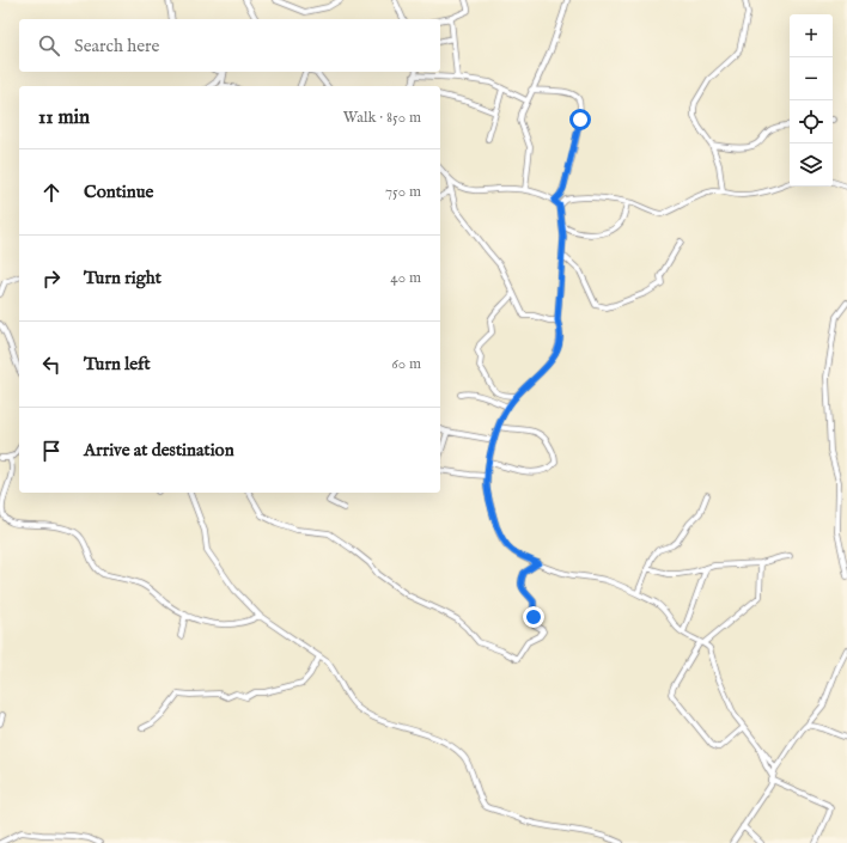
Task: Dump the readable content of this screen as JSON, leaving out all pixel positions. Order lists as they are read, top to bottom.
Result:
{
  "page": {
    "map_buttons": ["+", "−"],
    "search": "Search here",
    "heading": ["11 min", "Walk · 850 m"],
    "list": [
      ["Continue", "750 m"],
      ["Turn right", "40 m"],
      ["Turn left", "60 m"],
      "Arrive at destination"
    ]
  }
}
